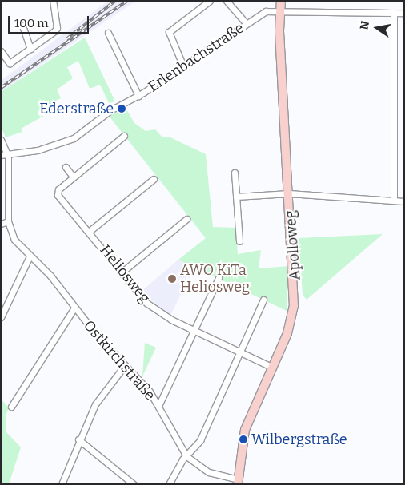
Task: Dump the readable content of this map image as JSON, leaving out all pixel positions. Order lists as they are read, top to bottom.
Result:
{
  "streets": {
    "street": [
      "Erlenbachstraße",
      "Apolloweg",
      "Heliosweg",
      "Ostkirchstraße"
    ]
  },
  "crossings": [
    ["Erlenbachstraße", "Apolloweg"],
    ["Erlenbachstraße", "Ostkirchstraße"],
    ["Apolloweg", "Heliosweg"],
    ["Apolloweg", "Ostkirchstraße"]
  ],
  "places": ["Ederstraße", "AWO KiTa Heliosweg", "Wilbergstraße"],
  "scale_bar": "100 m",
  "north": "left"
}
